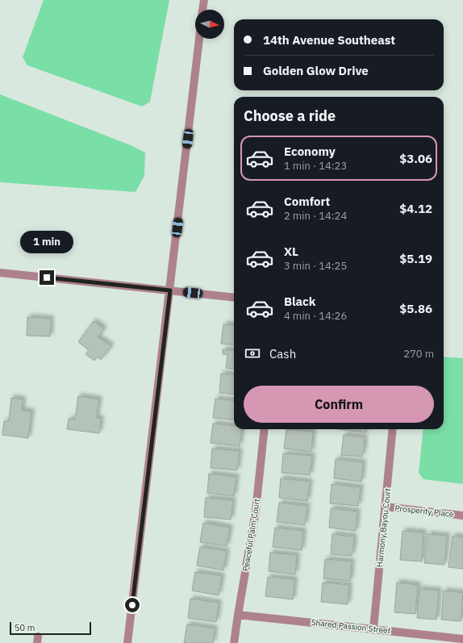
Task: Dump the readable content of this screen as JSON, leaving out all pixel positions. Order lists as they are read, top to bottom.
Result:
{
  "streets": {
    "street": [
      "Prosperity Place",
      "Harmony Bayou Court",
      "Peaceful Palm Court",
      "Shared Passion Street"
    ]
  },
  "crossings": [
    ["Prosperity Place", "Harmony Bayou Court"],
    ["Harmony Bayou Court", "Shared Passion Street"],
    ["Peaceful Palm Court", "Shared Passion Street"]
  ],
  "scale_bar": "50 m",
  "north": "right",
  "page": {
    "banner": ["14th Avenue Southeast", "Golden Glow Drive"],
    "heading": "Choose a ride",
    "list": [
      {
        "name": "Economy",
        "note": "1 min · 14:23",
        "value": "$3.06"
      },
      {
        "name": "Comfort",
        "note": "2 min · 14:24",
        "value": "$4.12"
      },
      {
        "name": "XL",
        "note": "3 min · 14:25",
        "value": "$5.19"
      },
      {
        "name": "Black",
        "note": "4 min · 14:26",
        "value": "$5.86"
      }
    ],
    "bubble": "1 min",
    "pay": ["Cash", "270 m"],
    "buttons": "Confirm",
    "scale": "50 m"
  }
}
